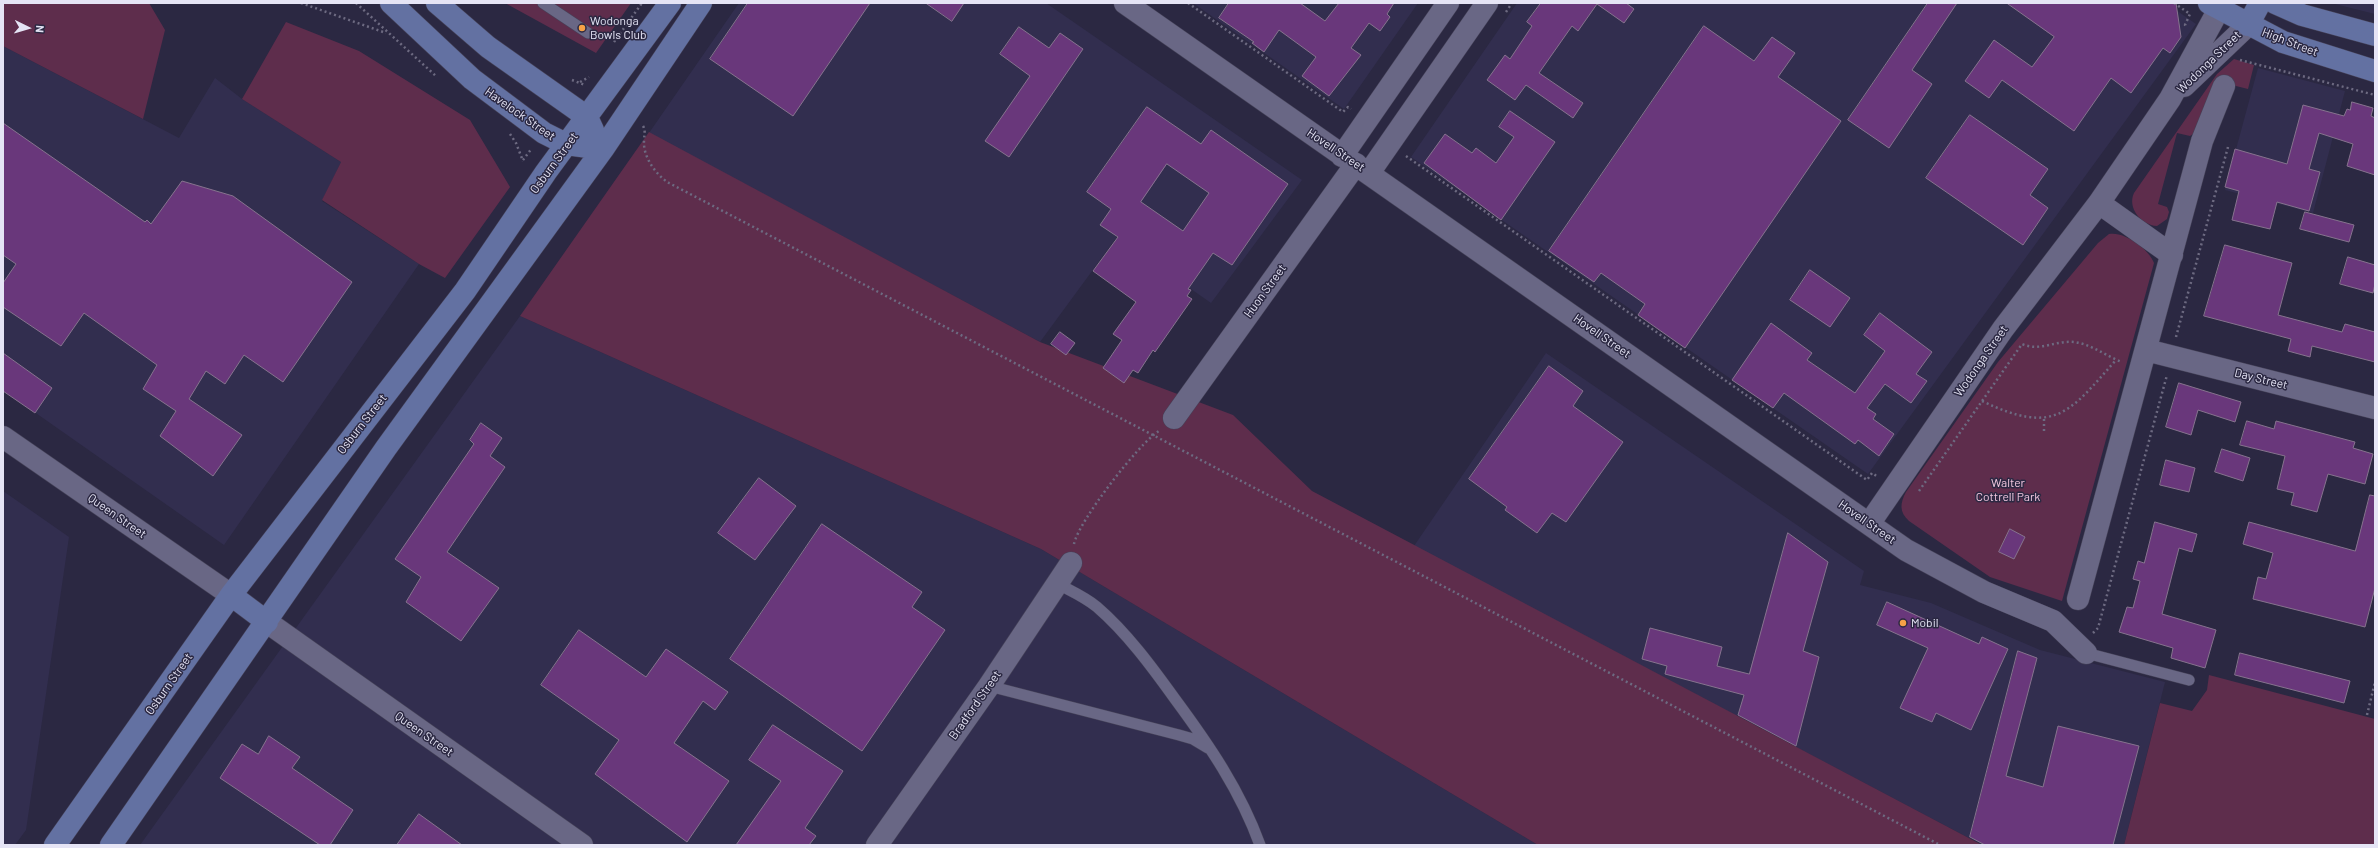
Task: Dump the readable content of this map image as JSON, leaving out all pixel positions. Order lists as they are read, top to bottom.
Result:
{
  "streets": {
    "street": [
      "High Street",
      "Wodonga Street",
      "Havelock Street",
      "Hovell Street",
      "Osburn Street",
      "Huon Street",
      "Day Street",
      "Queen Street",
      "Bradford Street"
    ]
  },
  "crossings": [
    ["High Street", "Wodonga Street"],
    ["Wodonga Street", "Hovell Street"],
    ["Havelock Street", "Osburn Street"],
    ["Hovell Street", "Huon Street"],
    ["Osburn Street", "Queen Street"]
  ],
  "parks": ["Walter Cottrell Park"],
  "places": ["Wodonga Bowls Club", "Mobil"],
  "north": "right"
}
